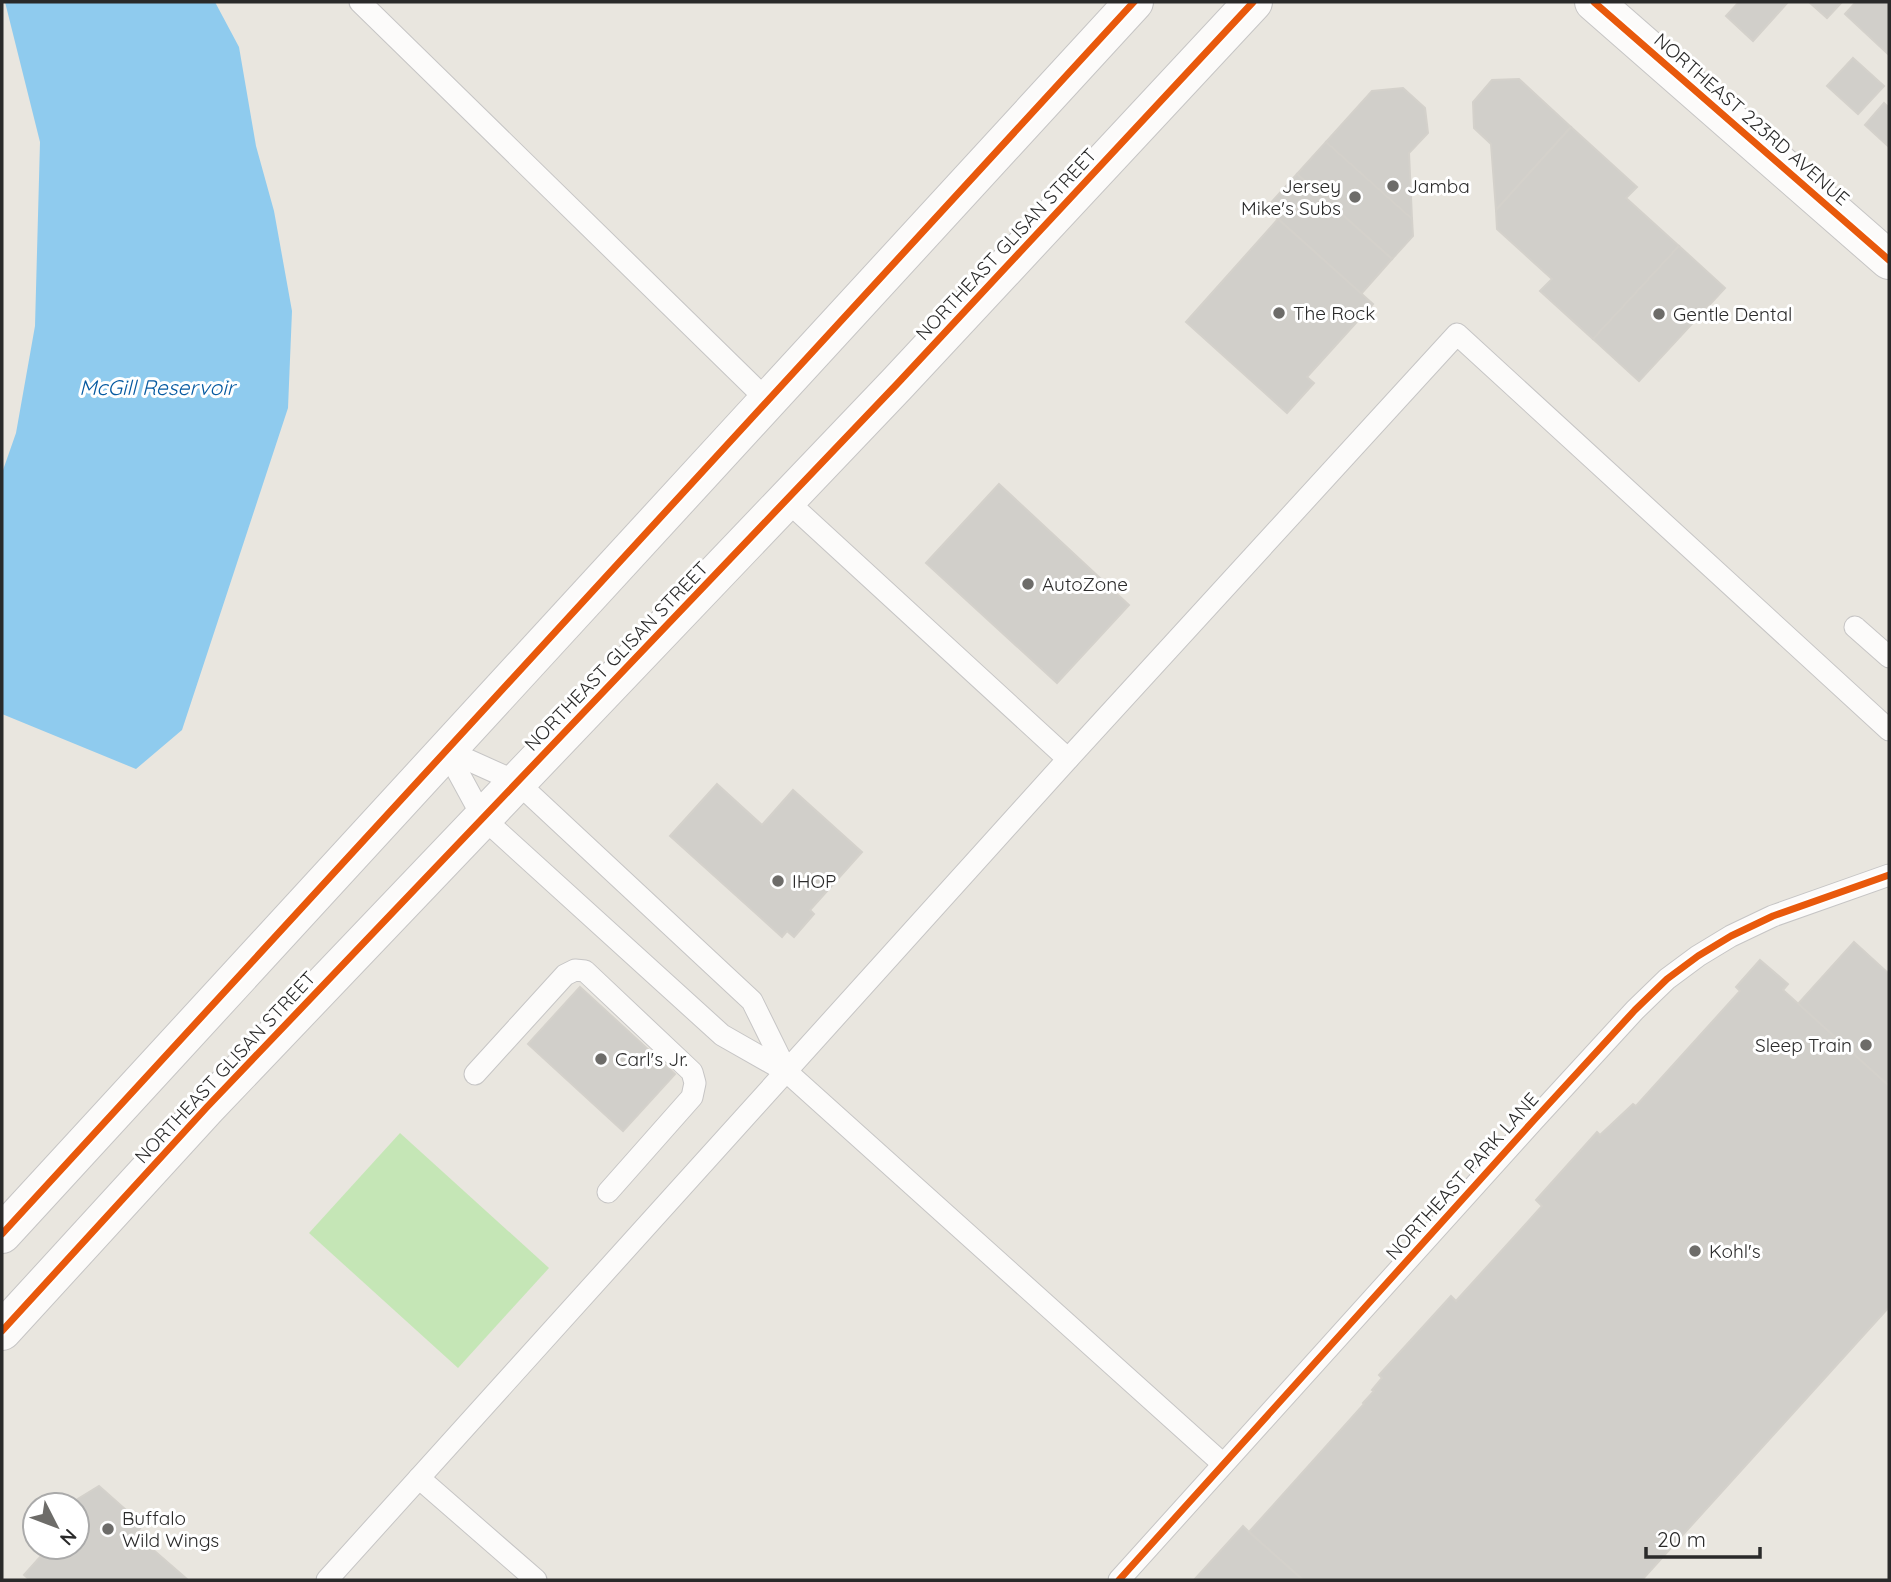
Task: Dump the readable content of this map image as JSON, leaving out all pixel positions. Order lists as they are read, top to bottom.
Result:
{
  "streets": {
    "main road": ["NORTHEAST 223RD AVENUE", "NORTHEAST GLISAN STREET"],
    "lane": ["NORTHEAST PARK LANE"]
  },
  "water": ["McGill Reservoir"],
  "places": [
    "Jamba",
    "Jersey Mike's Subs",
    "The Rock",
    "Gentle Dental",
    "AutoZone",
    "IHOP",
    "Sleep Train",
    "Carl's Jr.",
    "Kohl's",
    "Buffalo Wild Wings"
  ],
  "scale_bar": "20 m",
  "north": "bottom right"
}
